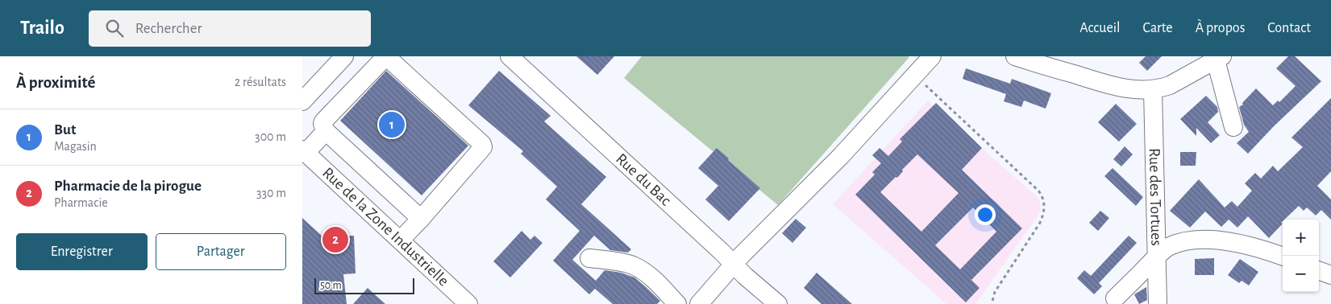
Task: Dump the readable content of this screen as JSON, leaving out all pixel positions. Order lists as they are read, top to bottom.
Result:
{
  "streets": {
    "street": ["Rue du Bac", "Rue des Tortues", "Rue de la Zone Industrielle"]
  },
  "scale_bar": "50 m",
  "page": {
    "header": "Trailo",
    "search": "Rechercher",
    "nav": [
      "Accueil",
      "Carte",
      "À propos",
      "Contact"
    ],
    "heading": ["À proximité", "2 résultats"],
    "list": [
      {
        "mark": "1",
        "name": "But",
        "note": "Magasin",
        "value": "300 m"
      },
      {
        "mark": "2",
        "name": "Pharmacie de la pirogue",
        "note": "Pharmacie",
        "value": "330 m"
      }
    ],
    "pins": ["1", "2"],
    "map_buttons": ["+", "−"],
    "buttons": ["Enregistrer", "Partager"],
    "scale": "50 m"
  }
}
